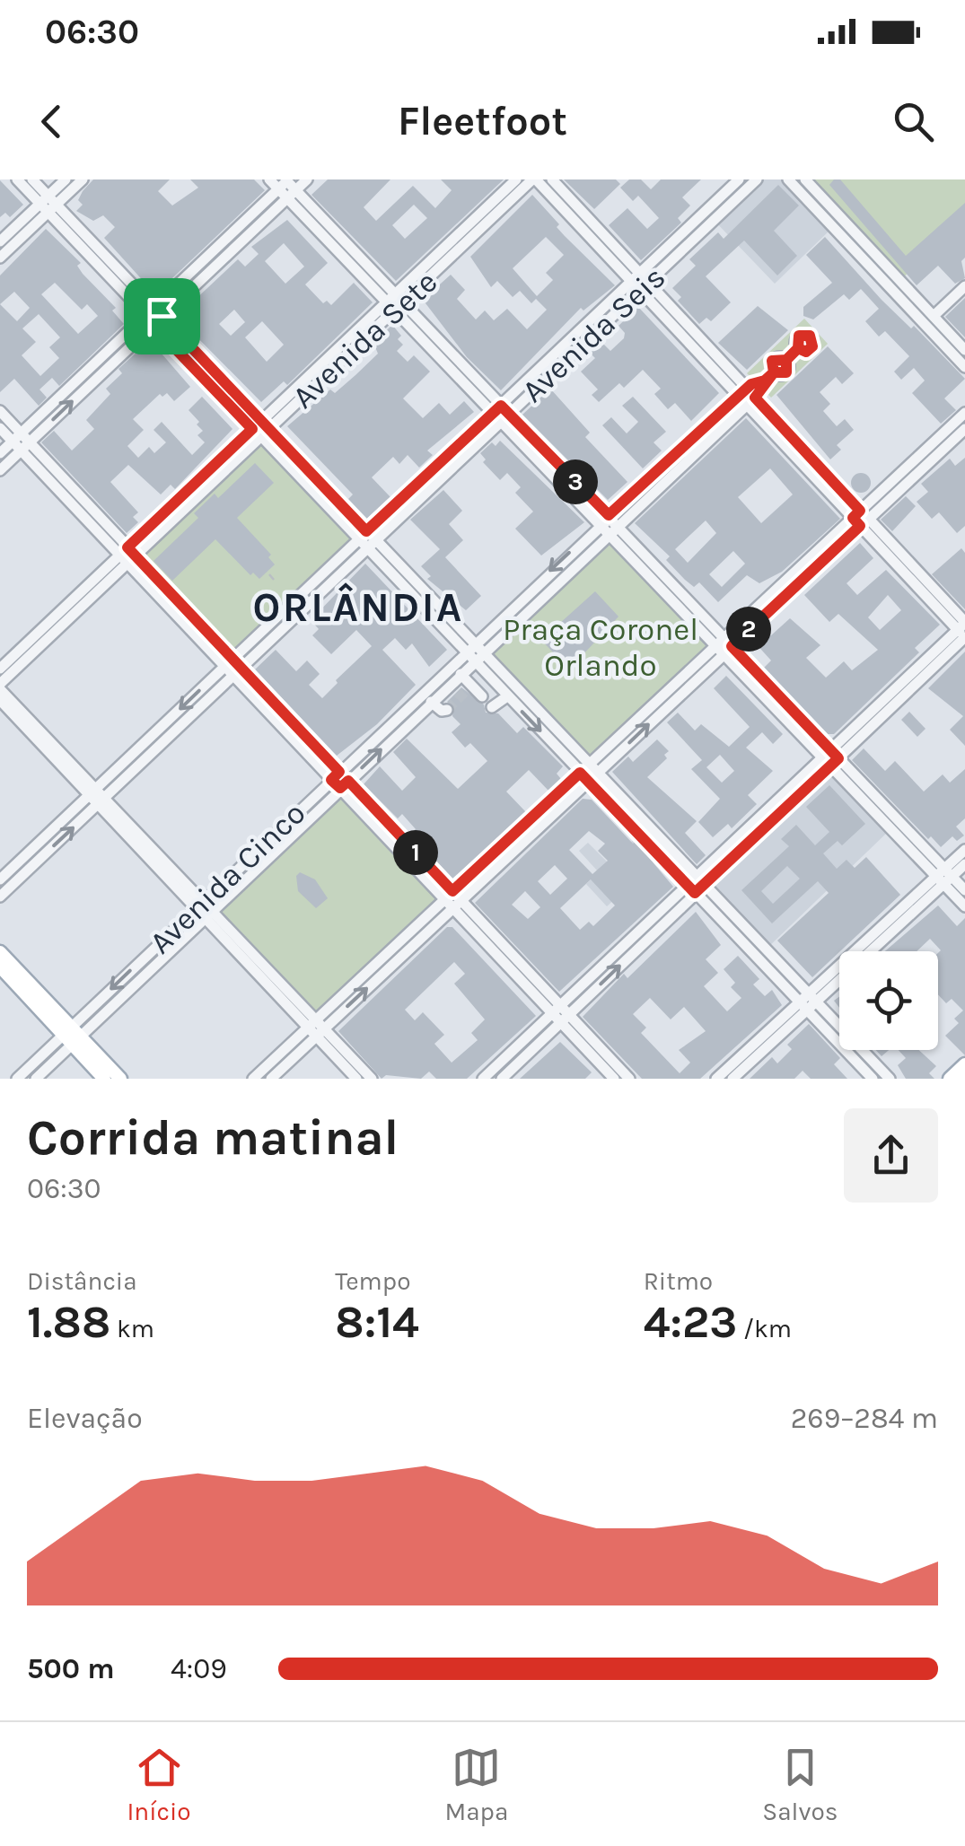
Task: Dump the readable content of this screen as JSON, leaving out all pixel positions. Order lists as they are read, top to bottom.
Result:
{
  "streets": {
    "street": ["Avenida Seis", "Avenida Sete", "Avenida Cinco"]
  },
  "districts": ["ORLÂNDIA"],
  "parks": ["Praça Coronel Orlando"],
  "page": {
    "status": "06:30",
    "header": "Fleetfoot",
    "pins": ["3", "2", "1"],
    "heading": ["Corrida matinal", "06:30"],
    "stats": [
      ["Distância", "1.88 km"],
      ["Tempo", "8:14"],
      ["Ritmo", "4:23 /km"]
    ],
    "chart": ["Elevação", "269–284 m"],
    "list": [
      {
        "name": "500 m",
        "note": "4:09"
      }
    ],
    "tabs": ["Início", "Mapa", "Salvos"]
  }
}
